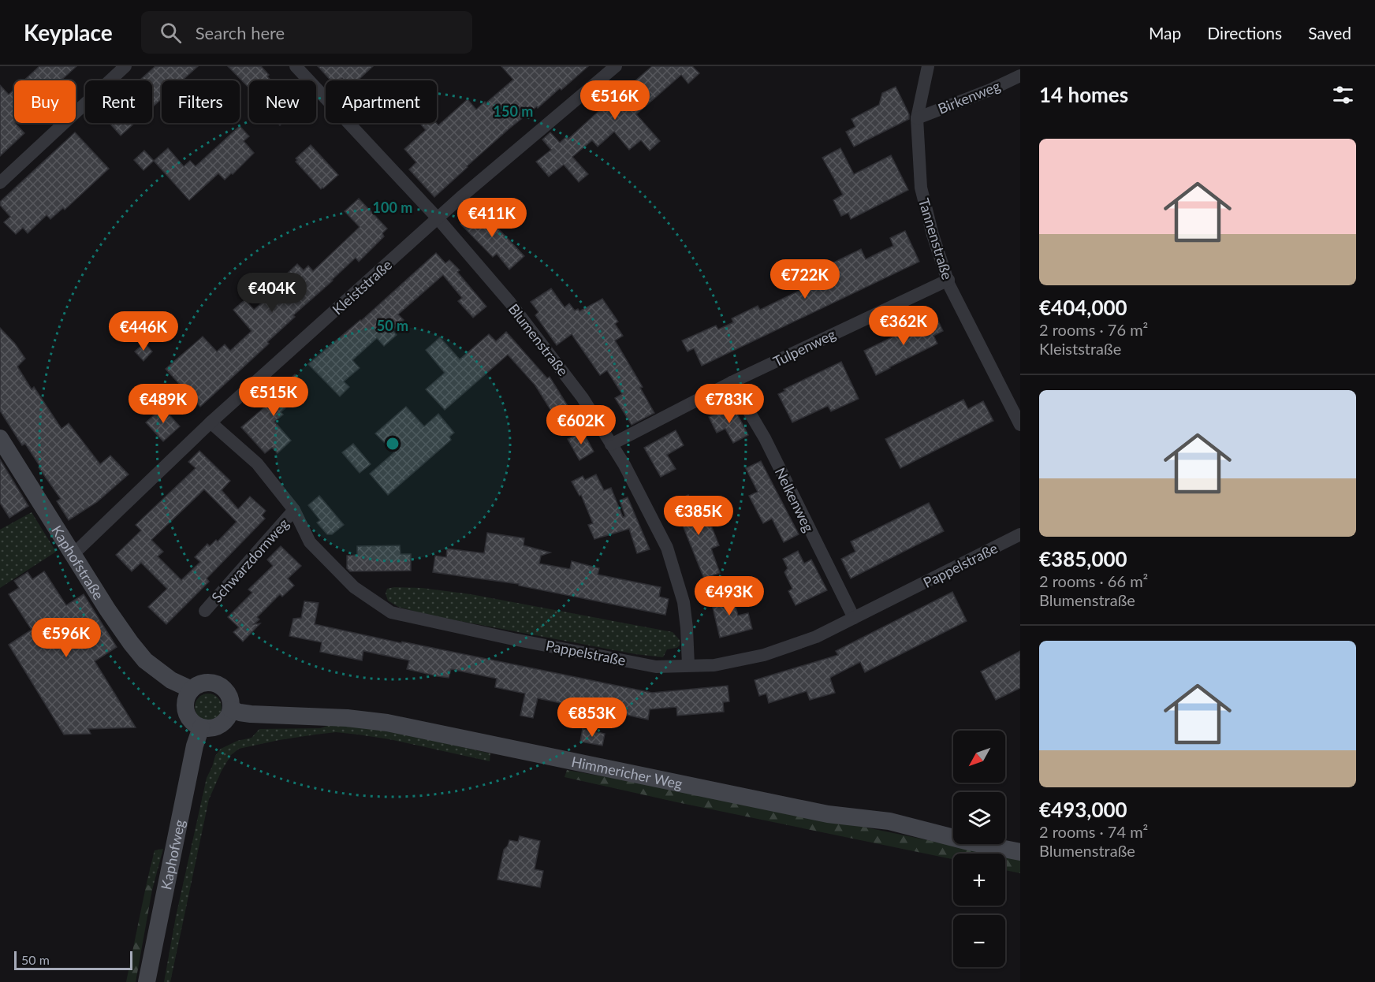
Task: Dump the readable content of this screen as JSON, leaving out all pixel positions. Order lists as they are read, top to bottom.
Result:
{
  "streets": {
    "street": [
      "Birkenweg",
      "Tannenstraße",
      "Kleiststraße",
      "Blumenstraße",
      "Tulpenweg",
      "Nelkenweg",
      "Schwarzdornweg",
      "Kaphofstraße",
      "Pappelstraße",
      "Himmericher Weg",
      "Kaphofweg"
    ]
  },
  "crossings": [
    ["Birkenweg", "Tannenstraße"],
    ["Tannenstraße", "Tulpenweg"],
    ["Kleiststraße", "Blumenstraße"],
    ["Kleiststraße", "Kaphofstraße"],
    ["Kleiststraße", "Pappelstraße"],
    ["Blumenstraße", "Tulpenweg"],
    ["Blumenstraße", "Pappelstraße"],
    ["Tulpenweg", "Nelkenweg"],
    ["Nelkenweg", "Pappelstraße"],
    ["Schwarzdornweg", "Pappelstraße"],
    ["Kaphofstraße", "Himmericher Weg"],
    ["Kaphofstraße", "Kaphofweg"],
    ["Himmericher Weg", "Kaphofweg"]
  ],
  "scale_bar": "50 m",
  "north": "bottom left",
  "page": {
    "header": "Keyplace",
    "search": "Search here",
    "nav": ["Map", "Directions", "Saved"],
    "heading": "14 homes",
    "price": [
      "€516K",
      "€411K",
      "€722K",
      "€404K",
      "€362K",
      "€446K",
      "€515K",
      "€489K",
      "€783K",
      "€602K",
      "€385K",
      "€493K",
      "€596K",
      "€853K"
    ],
    "chip": [
      "Buy",
      "Rent",
      "Filters",
      "New",
      "Apartment"
    ],
    "list": [
      {
        "name": "€404,000",
        "note": "2 rooms · 76 m² · Kleiststraße"
      },
      {
        "name": "€385,000",
        "note": "2 rooms · 66 m² · Blumenstraße"
      },
      {
        "name": "€493,000",
        "note": "2 rooms · 74 m² · Blumenstraße"
      }
    ],
    "map_buttons": ["+", "−"],
    "scale": "50 m"
  },
  "rings": ["150 m", "100 m", "50 m"]
}
